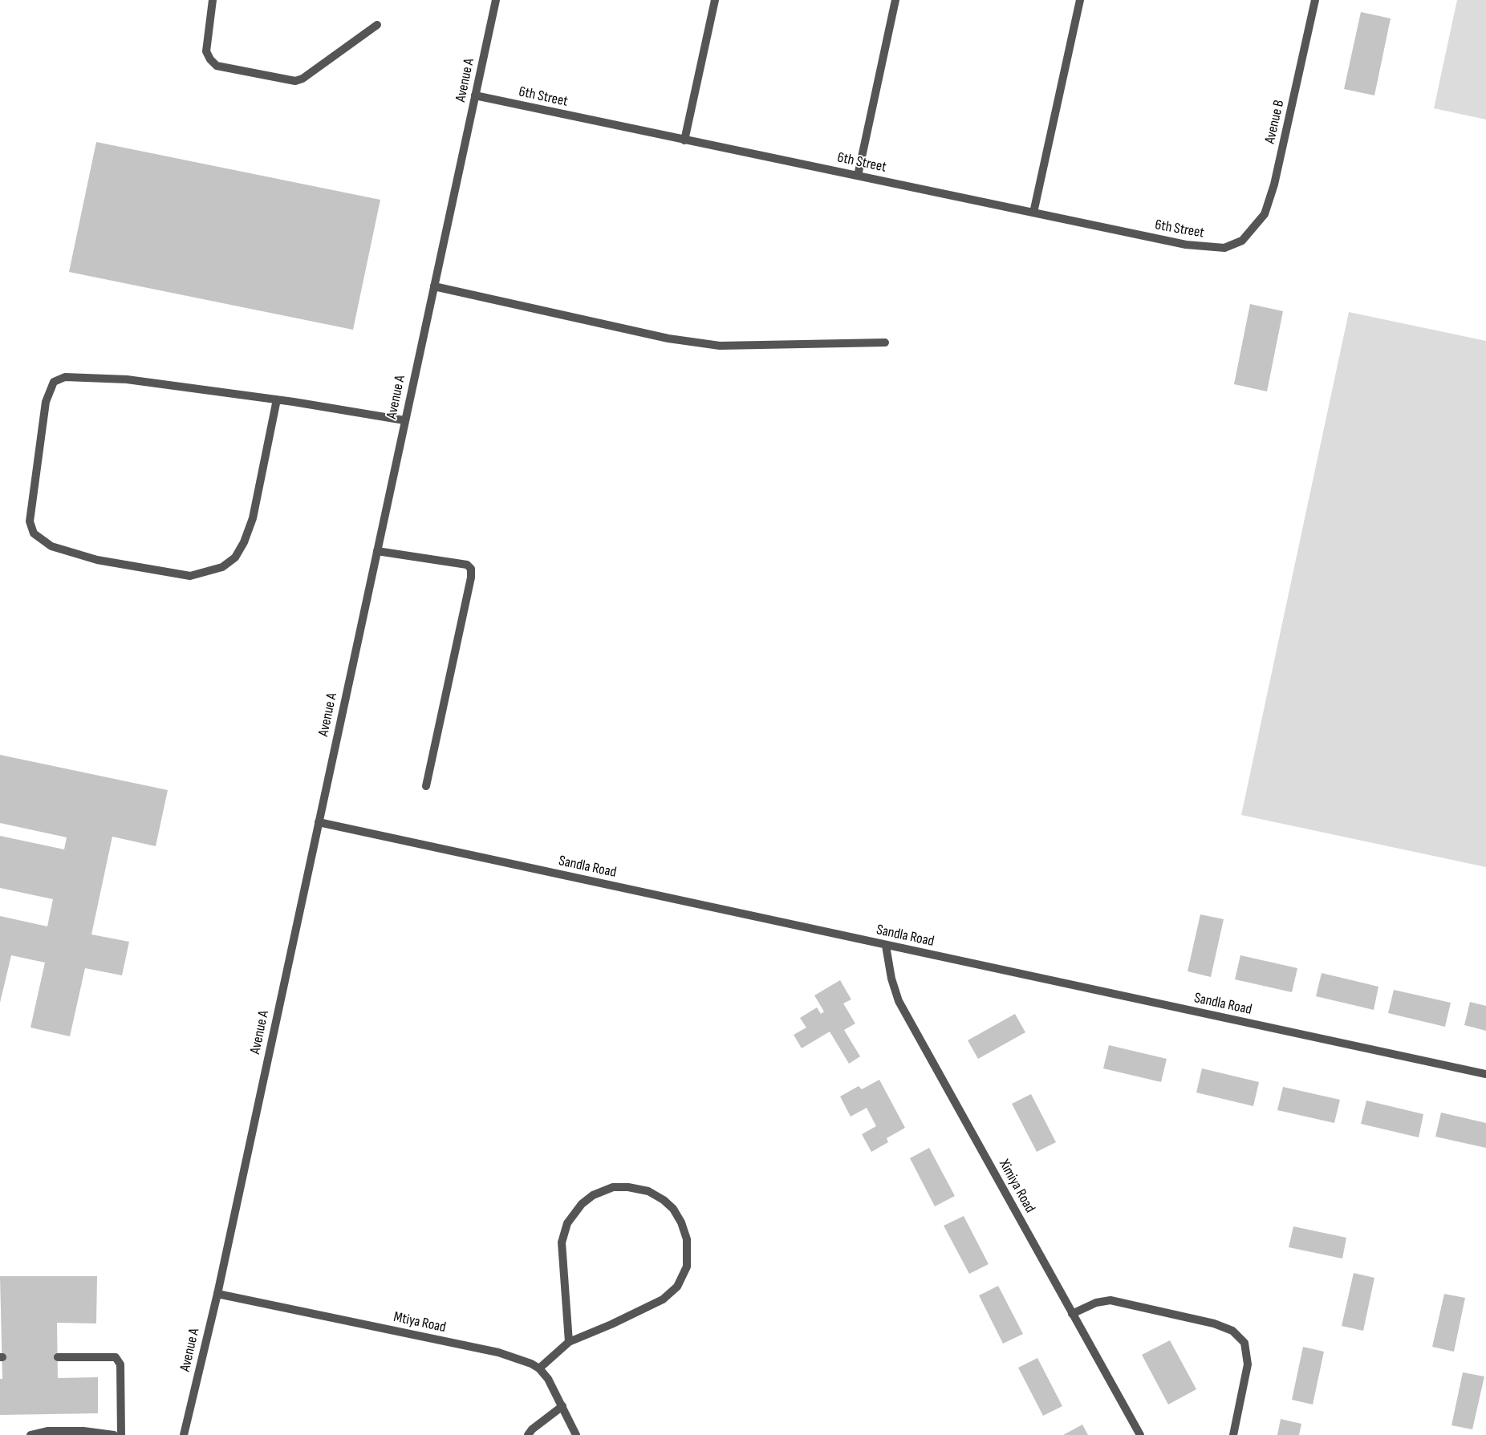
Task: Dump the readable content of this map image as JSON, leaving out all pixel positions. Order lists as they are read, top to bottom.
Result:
{
  "streets": {
    "street": [
      "Avenue A",
      "6th Street",
      "Avenue B",
      "Sandla Road",
      "Ximiya Road",
      "Mtiya Road"
    ]
  },
  "crossings": [
    ["Avenue A", "6th Street"],
    ["Avenue A", "Sandla Road"],
    ["Avenue A", "Mtiya Road"],
    ["6th Street", "Avenue B"],
    ["Sandla Road", "Ximiya Road"]
  ]
}
